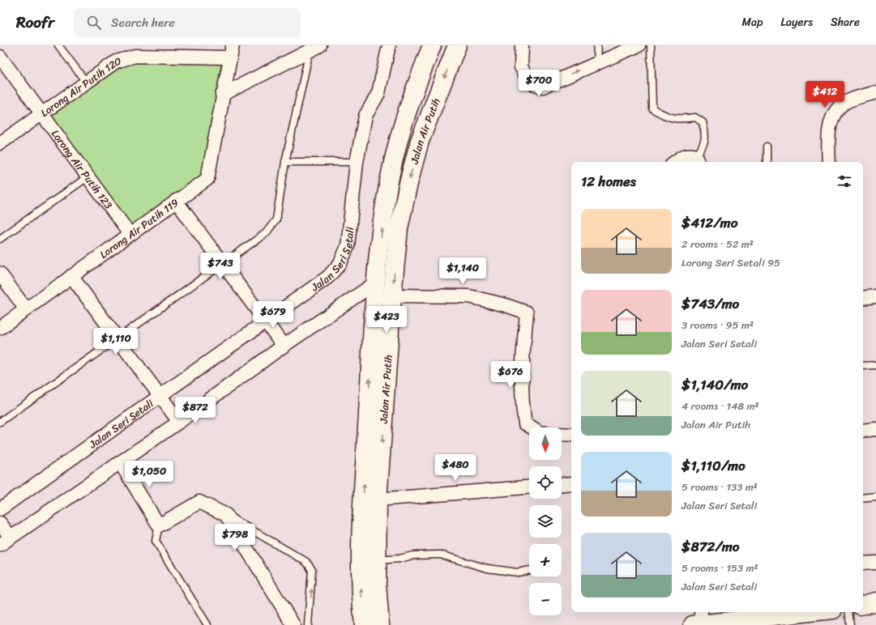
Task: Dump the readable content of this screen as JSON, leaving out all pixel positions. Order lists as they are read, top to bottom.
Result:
{
  "streets": {
    "street": [
      "Lorong Air Putih 120",
      "Jalan Air Putih",
      "Lorong Air Putih 123",
      "Lorong Air Putih 119",
      "Jalan Seri Setali"
    ]
  },
  "crossings": [
    ["Lorong Air Putih 120", "Lorong Air Putih 123"],
    ["Lorong Air Putih 120", "Lorong Air Putih 119"],
    ["Lorong Air Putih 123", "Lorong Air Putih 119"]
  ],
  "north": "bottom",
  "page": {
    "header": "Roofr",
    "search": "Search here",
    "nav": ["Map", "Layers", "Share"],
    "price": [
      "$700",
      "$412",
      "$743",
      "$1,140",
      "$679",
      "$423",
      "$1,110",
      "$676",
      "$872",
      "$480",
      "$1,050",
      "$798"
    ],
    "heading": "12 homes",
    "list": [
      {
        "name": "$412/mo",
        "note": "2 rooms · 52 m² · Lorong Seri Setali 95"
      },
      {
        "name": "$743/mo",
        "note": "3 rooms · 95 m² · Jalan Seri Setali"
      },
      {
        "name": "$1,140/mo",
        "note": "4 rooms · 148 m² · Jalan Air Putih"
      },
      {
        "name": "$1,110/mo",
        "note": "5 rooms · 133 m² · Jalan Seri Setali"
      },
      {
        "name": "$872/mo",
        "note": "5 rooms · 153 m² · Jalan Seri Setali"
      }
    ],
    "map_buttons": ["+", "−"]
  }
}
